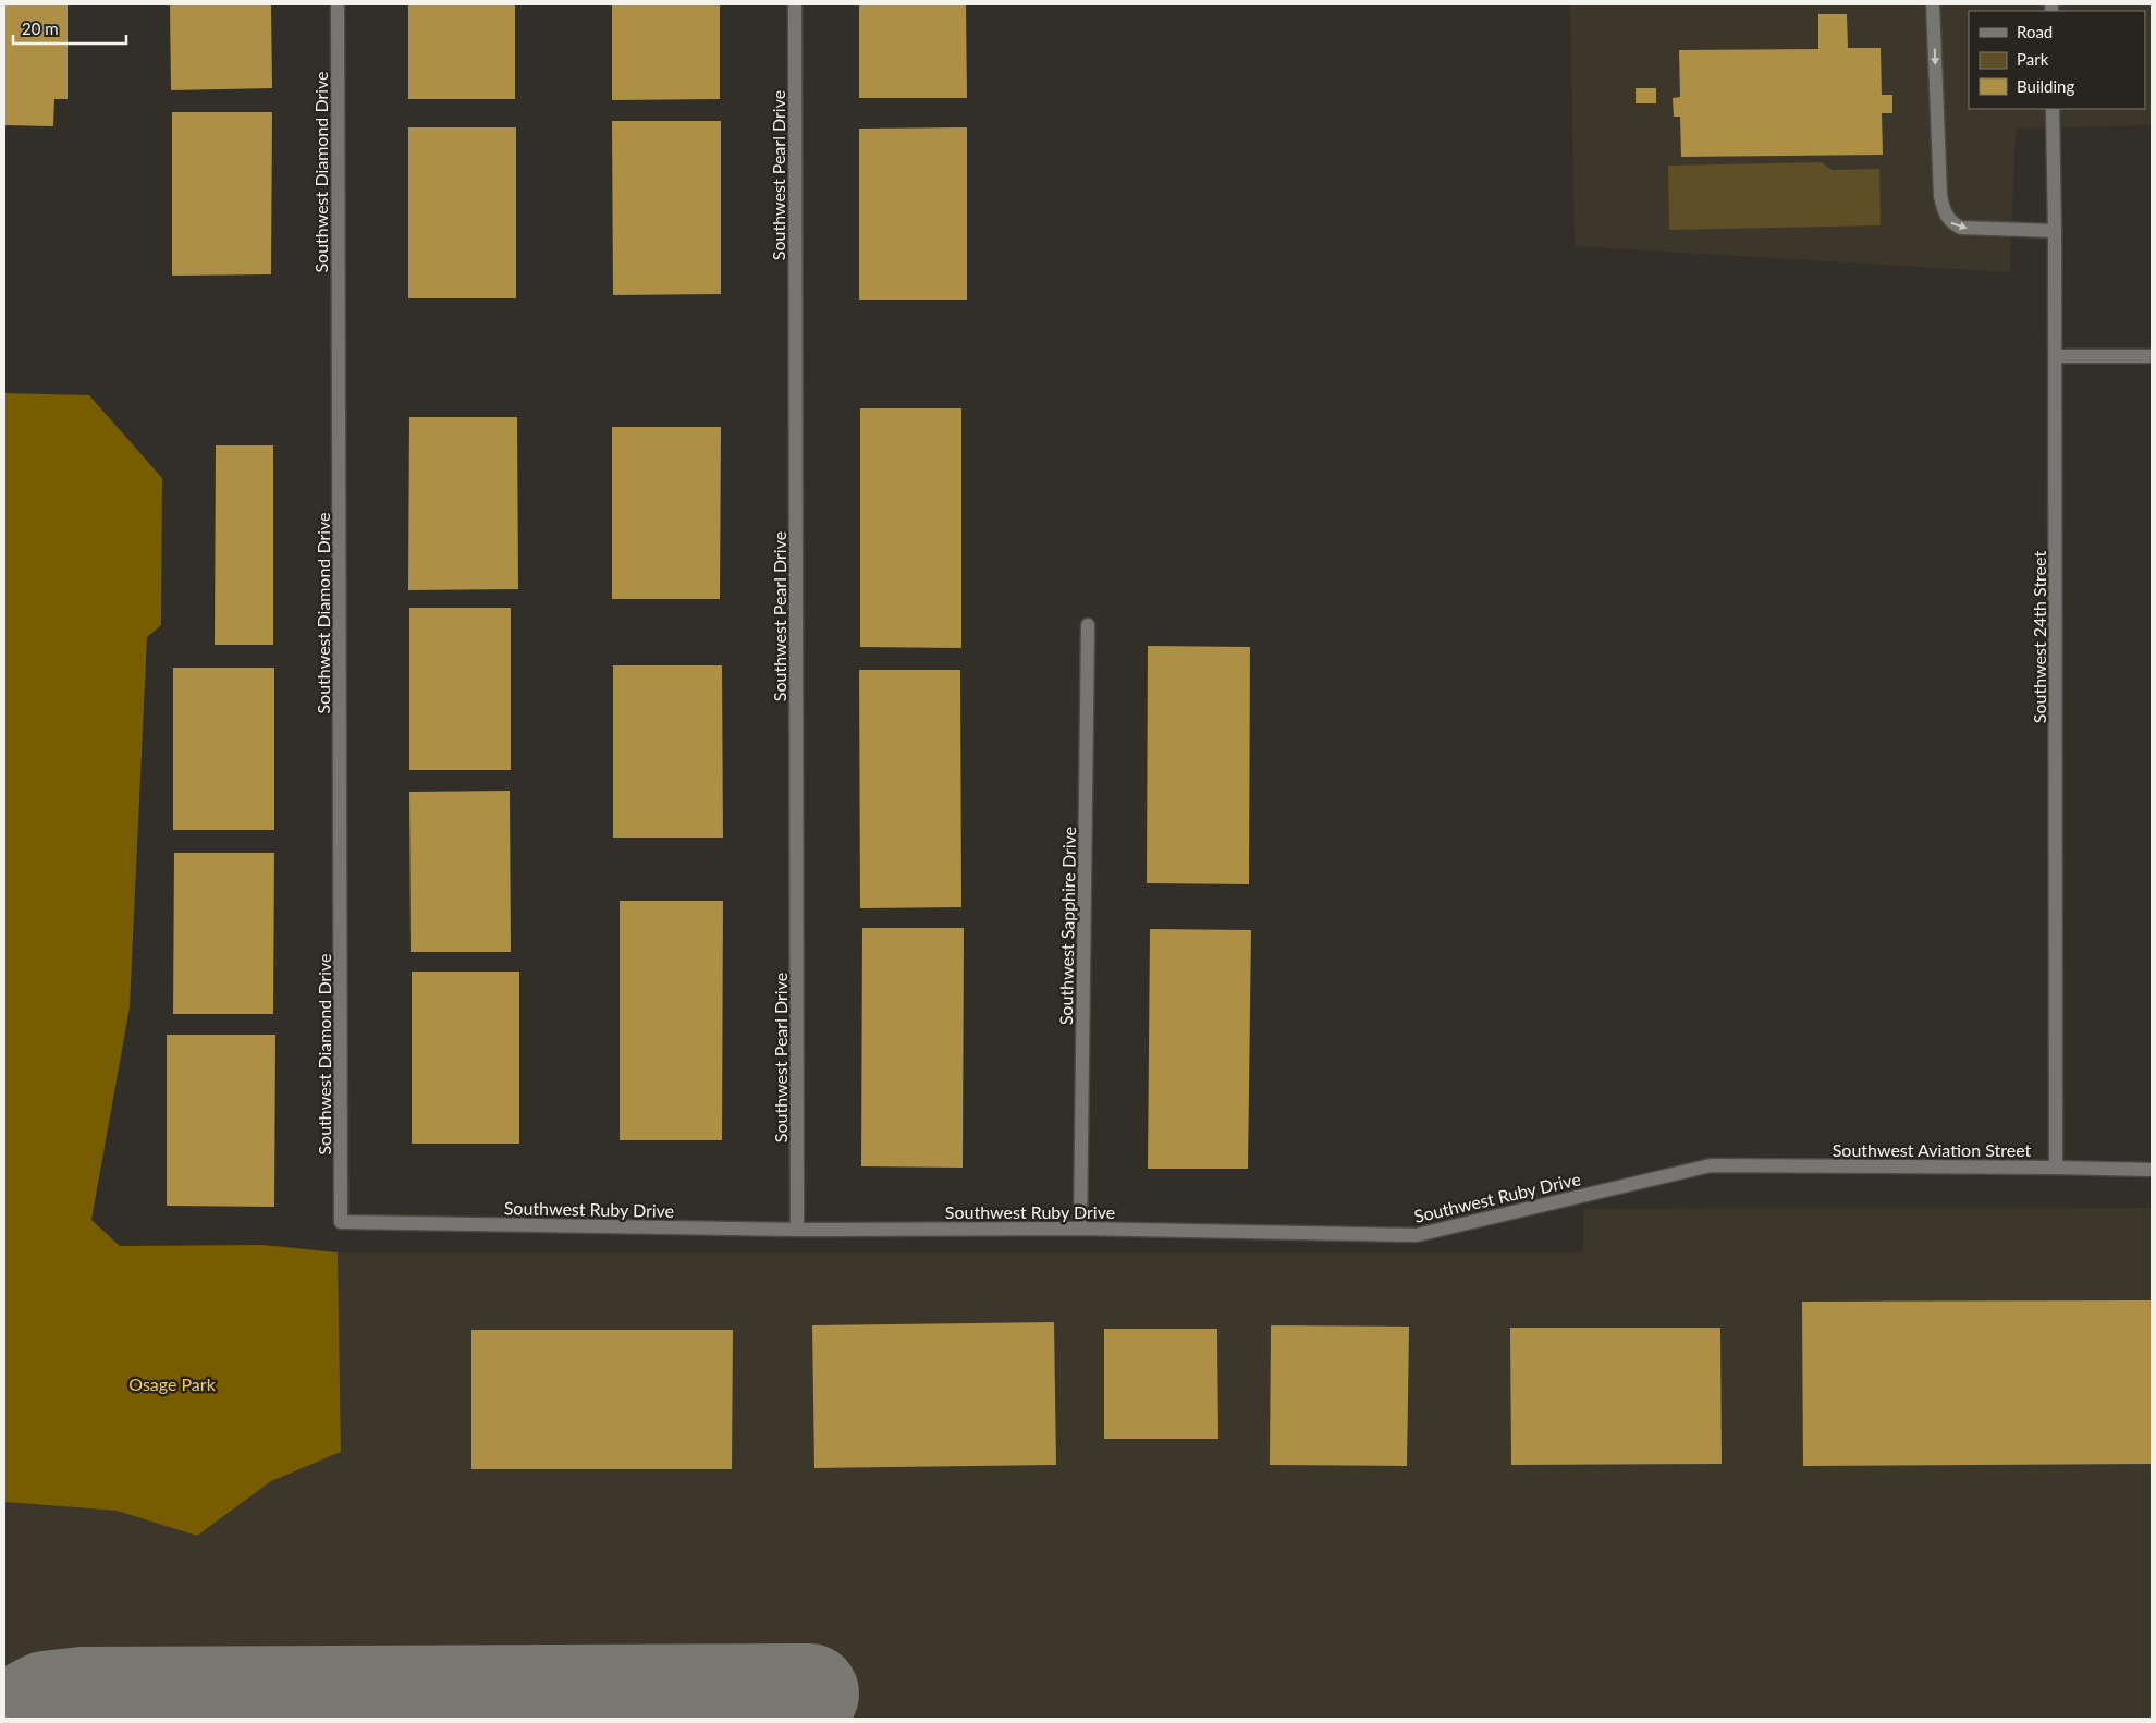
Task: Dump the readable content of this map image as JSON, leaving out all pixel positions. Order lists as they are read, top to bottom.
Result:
{
  "streets": {
    "street": [
      "Southwest Diamond Drive",
      "Southwest Pearl Drive",
      "Southwest 24th Street",
      "Southwest Sapphire Drive",
      "Southwest Aviation Street",
      "Southwest Ruby Drive"
    ]
  },
  "crossings": [
    ["Southwest Diamond Drive", "Southwest Ruby Drive"],
    ["Southwest Pearl Drive", "Southwest Ruby Drive"],
    ["Southwest 24th Street", "Southwest Aviation Street"],
    ["Southwest Sapphire Drive", "Southwest Ruby Drive"],
    ["Southwest Aviation Street", "Southwest Ruby Drive"]
  ],
  "parks": ["Osage Park"],
  "legend": ["Road", "Park", "Building"],
  "scale_bar": "20 m"
}
